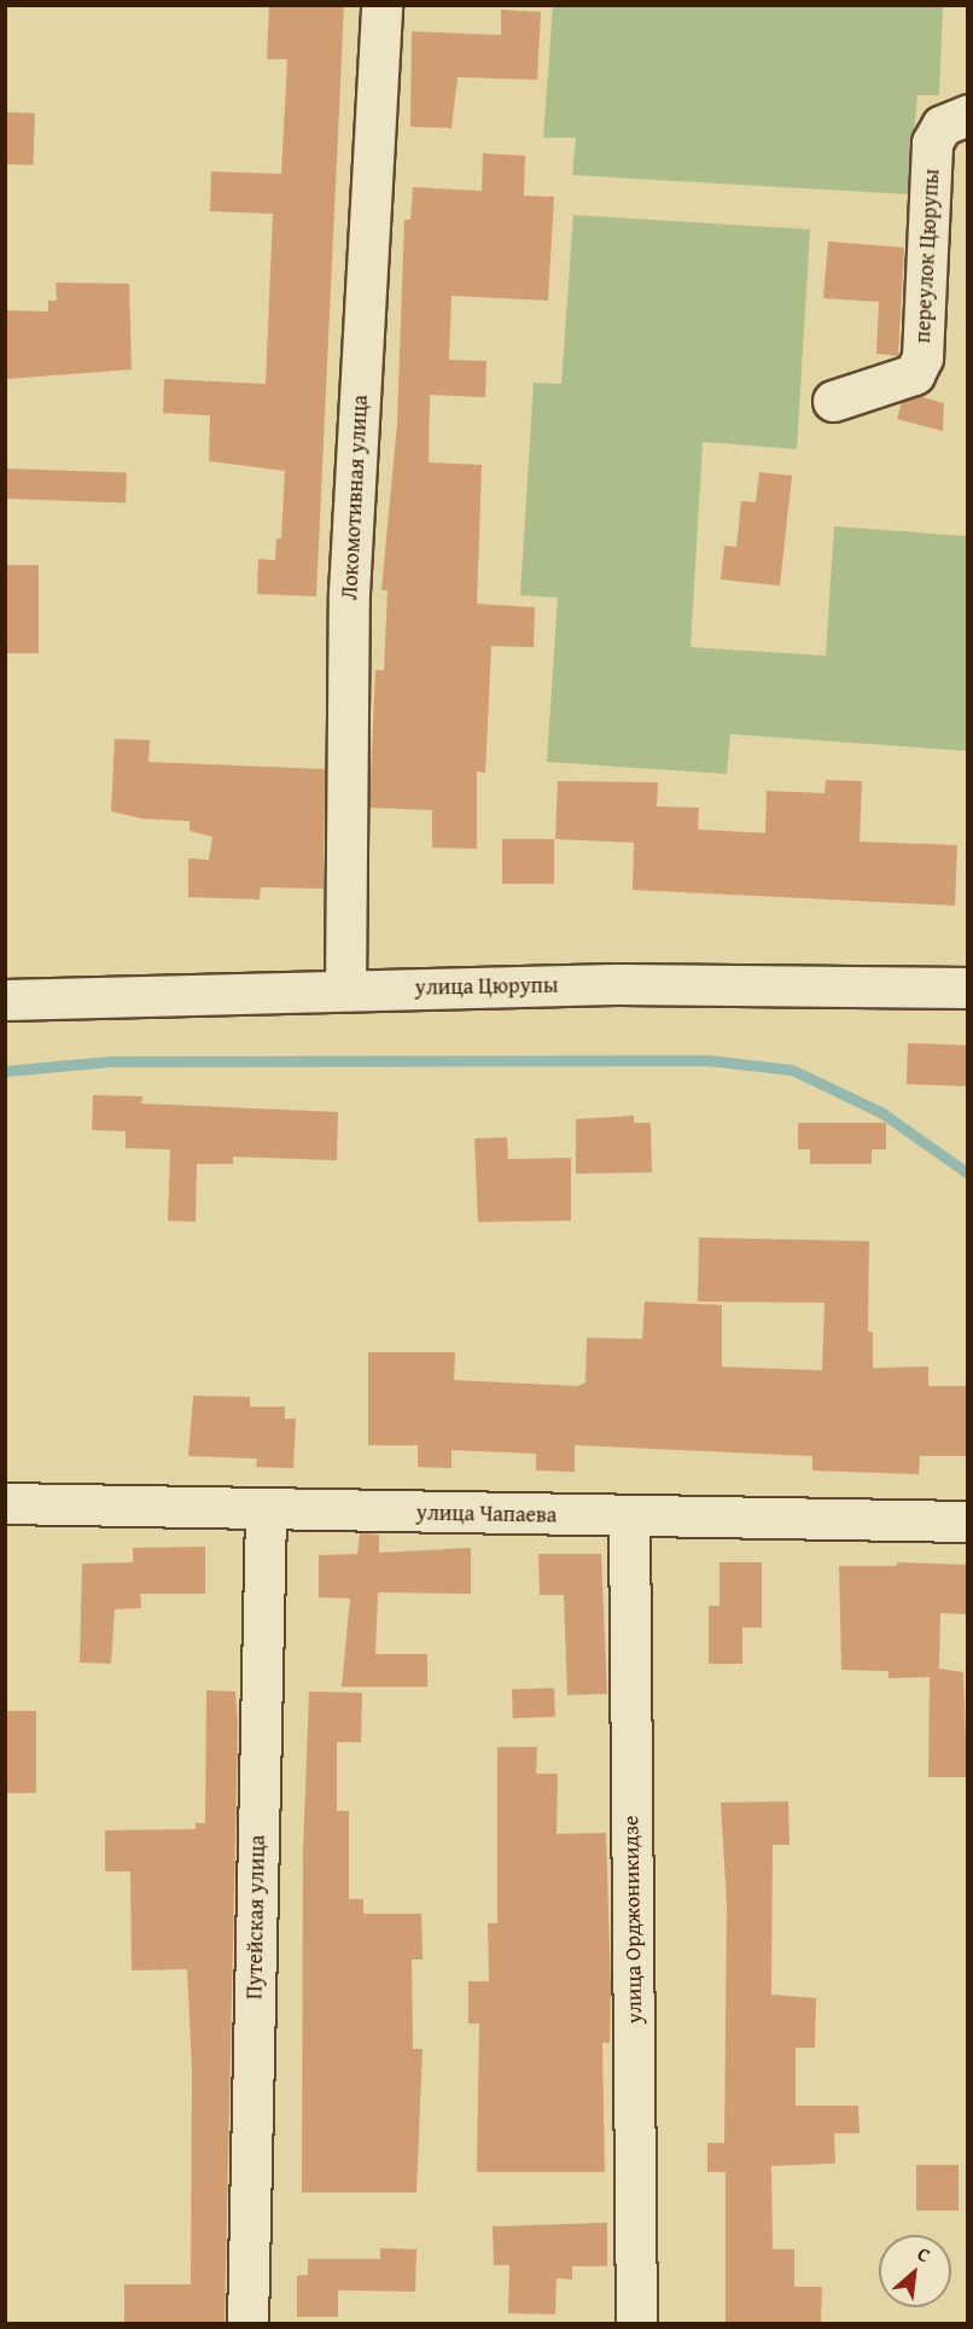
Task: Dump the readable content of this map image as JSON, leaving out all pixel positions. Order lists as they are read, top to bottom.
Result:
{
  "streets": {
    "street": [
      "переулок Цюрупы",
      "Локомотивная улица",
      "улица Цюрупы",
      "улица Чапаева",
      "Путейская улица",
      "улица Орджоникидзе"
    ]
  },
  "crossings": [
    ["Локомотивная улица", "улица Цюрупы"],
    ["улица Чапаева", "Путейская улица"],
    ["улица Чапаева", "улица Орджоникидзе"]
  ],
  "north": "top right"
}
